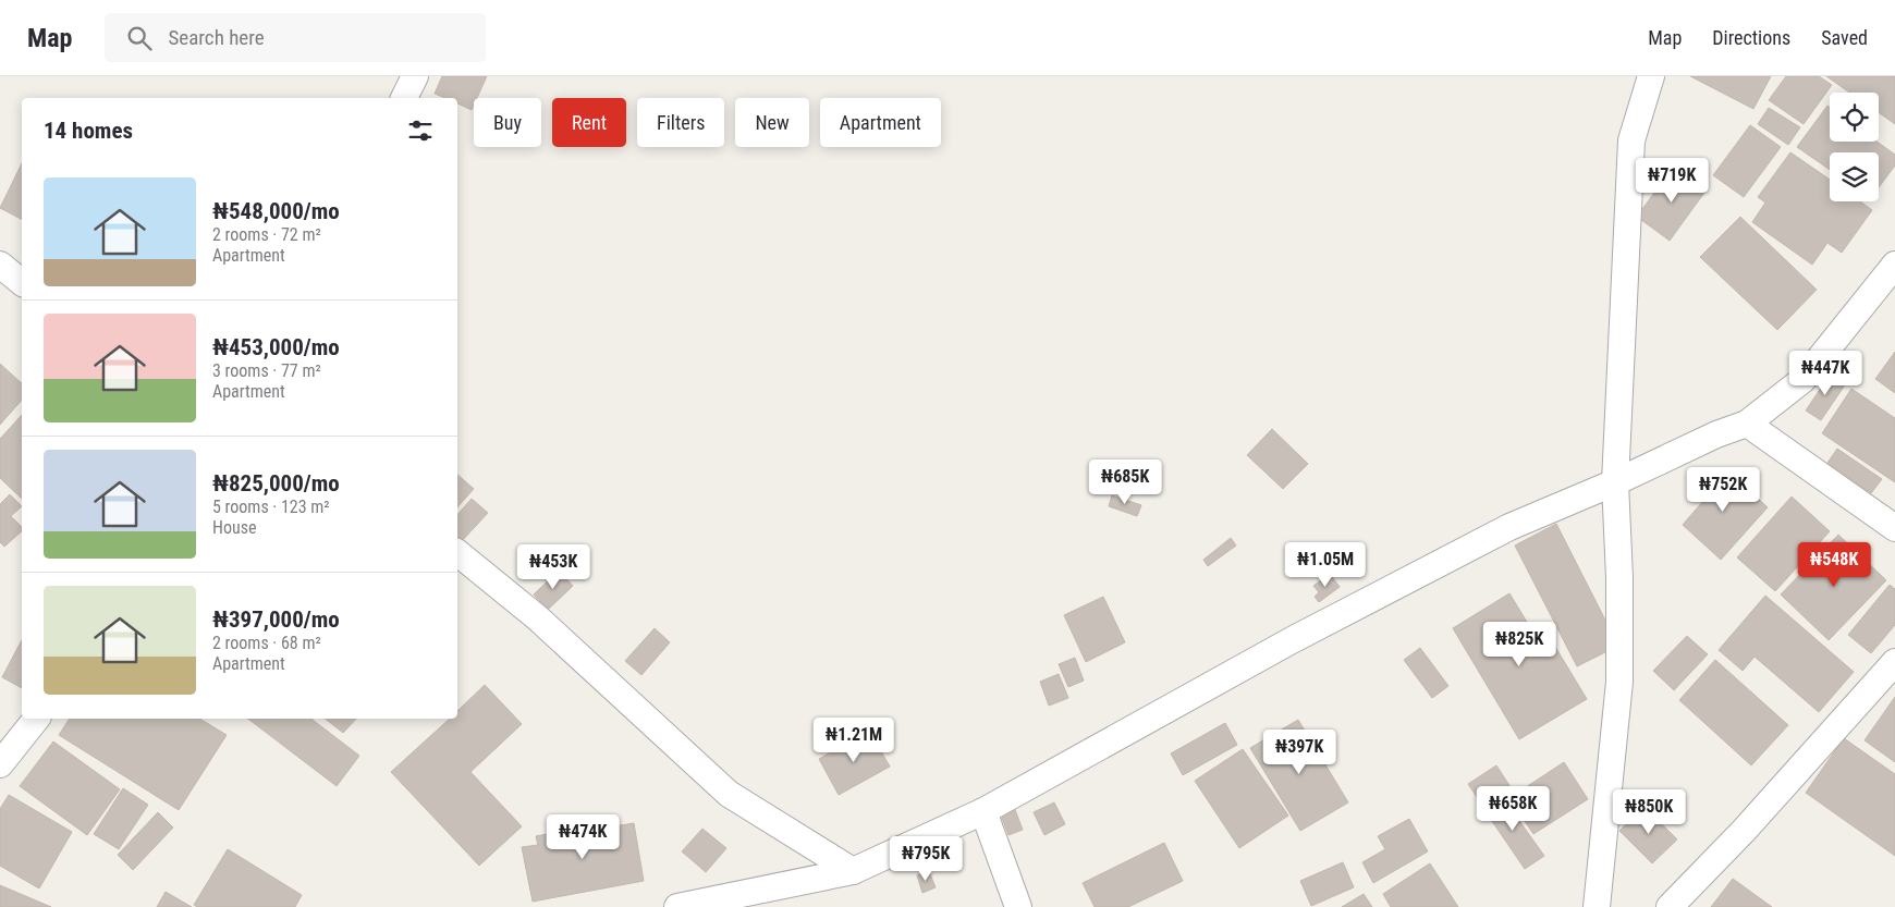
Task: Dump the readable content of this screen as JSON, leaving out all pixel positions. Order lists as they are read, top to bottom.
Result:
{
  "page": {
    "header": "Map",
    "search": "Search here",
    "nav": ["Map", "Directions", "Saved"],
    "chip": [
      "Buy",
      "Rent",
      "Filters",
      "New",
      "Apartment"
    ],
    "heading": "14 homes",
    "price": [
      "₦719K",
      "₦447K",
      "₦685K",
      "₦752K",
      "₦1.05M",
      "₦548K",
      "₦453K",
      "₦825K",
      "₦1.21M",
      "₦397K",
      "₦658K",
      "₦850K",
      "₦474K",
      "₦795K"
    ],
    "list": [
      {
        "name": "₦548,000/mo",
        "note": "2 rooms · 72 m² · Apartment"
      },
      {
        "name": "₦453,000/mo",
        "note": "3 rooms · 77 m² · Apartment"
      },
      {
        "name": "₦825,000/mo",
        "note": "5 rooms · 123 m² · House"
      },
      {
        "name": "₦397,000/mo",
        "note": "2 rooms · 68 m² · Apartment"
      }
    ]
  }
}
